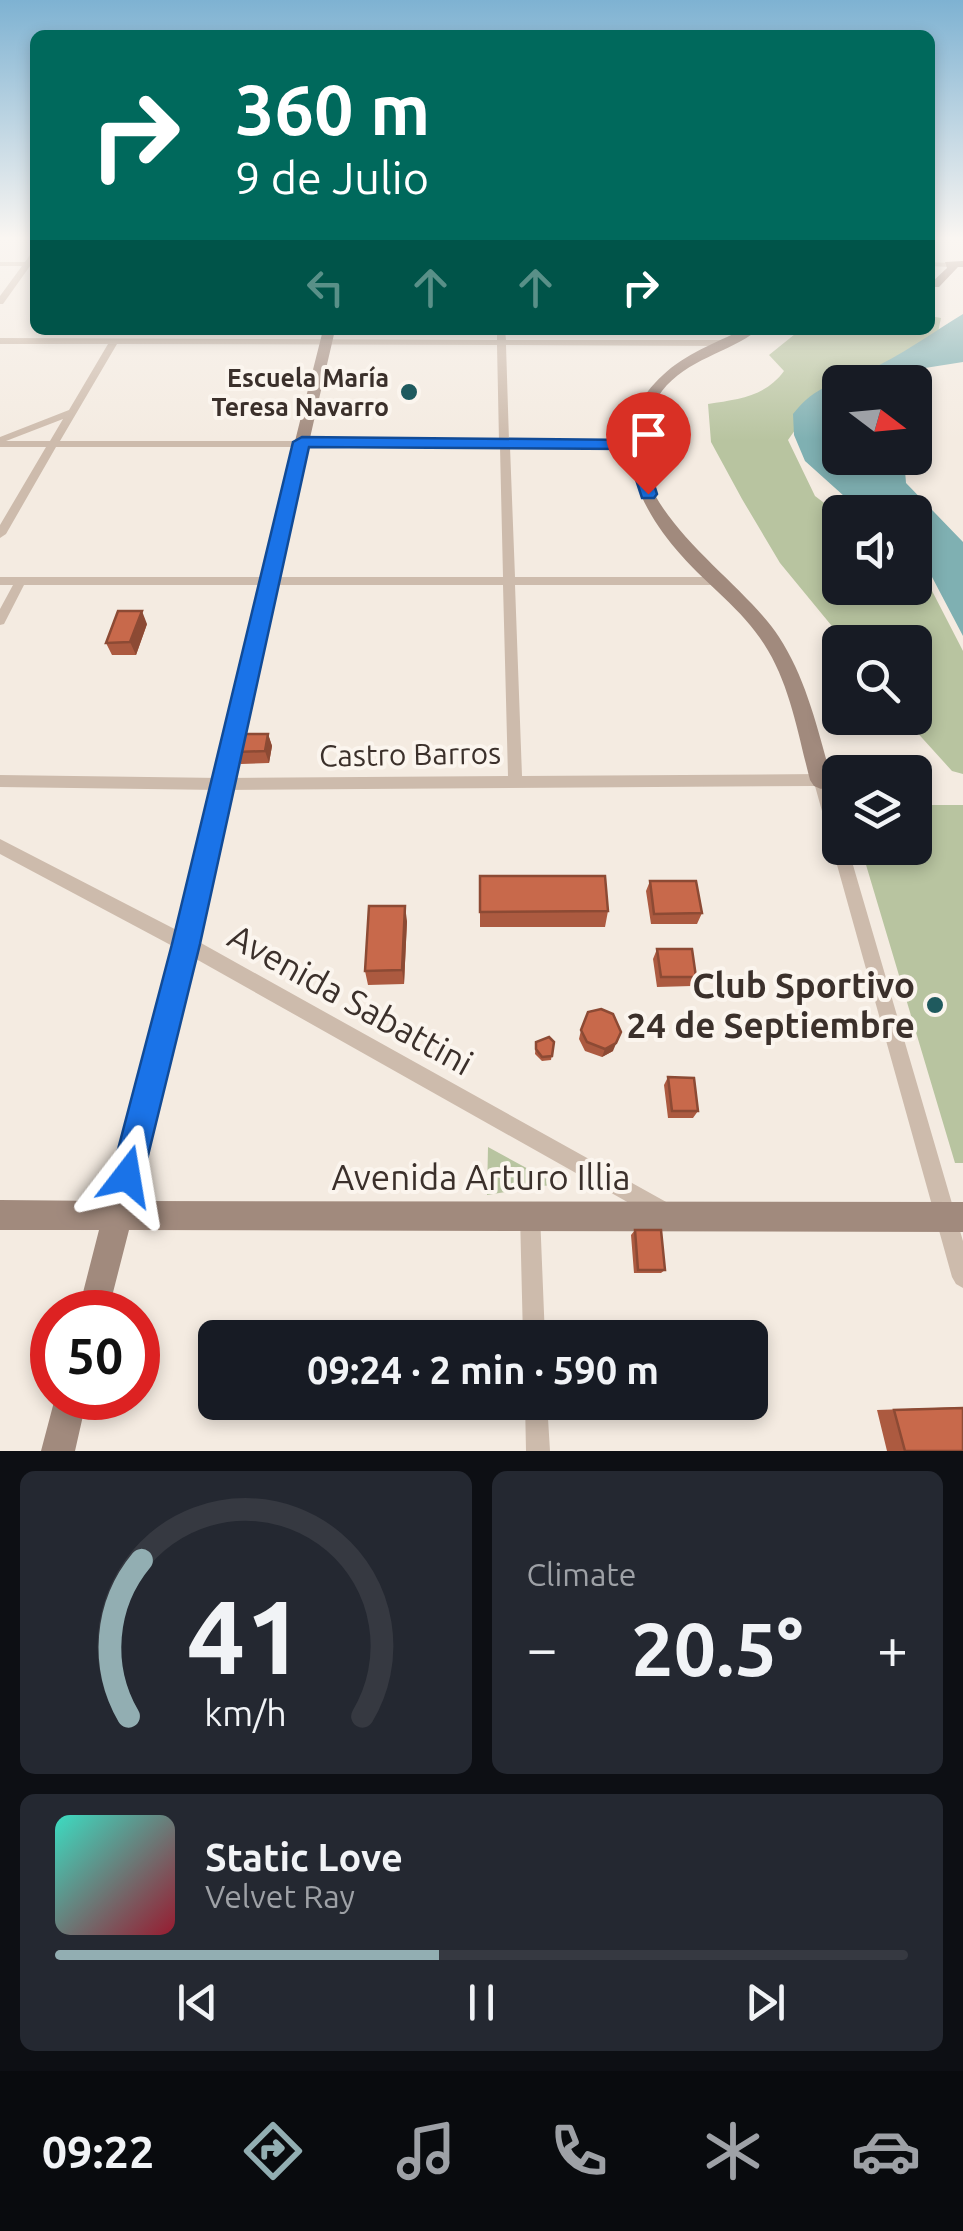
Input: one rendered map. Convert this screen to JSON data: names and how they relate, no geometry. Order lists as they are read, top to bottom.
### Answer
{
  "streets": {
    "main road": ["Avenida Arturo Illia"],
    "street": ["Castro Barros", "Avenida Sabattini"]
  },
  "crossings": [
    ["Avenida Sabattini", "Avenida Arturo Illia"]
  ],
  "places": ["Escuela María Teresa Navarro", "Club Sportivo 24 de Septiembre"],
  "north": "right",
  "page": {
    "turn": ["360 m", "9 de Julio"],
    "limit": "50",
    "trip": "09:24 · 2 min · 590 m",
    "tile": "Climate",
    "heat": ["−", "20.5°", "+"],
    "song": ["Static Love", "Velvet Ray"],
    "tabs": "09:22",
    "gauge": ["41", "km/h"]
  }
}
